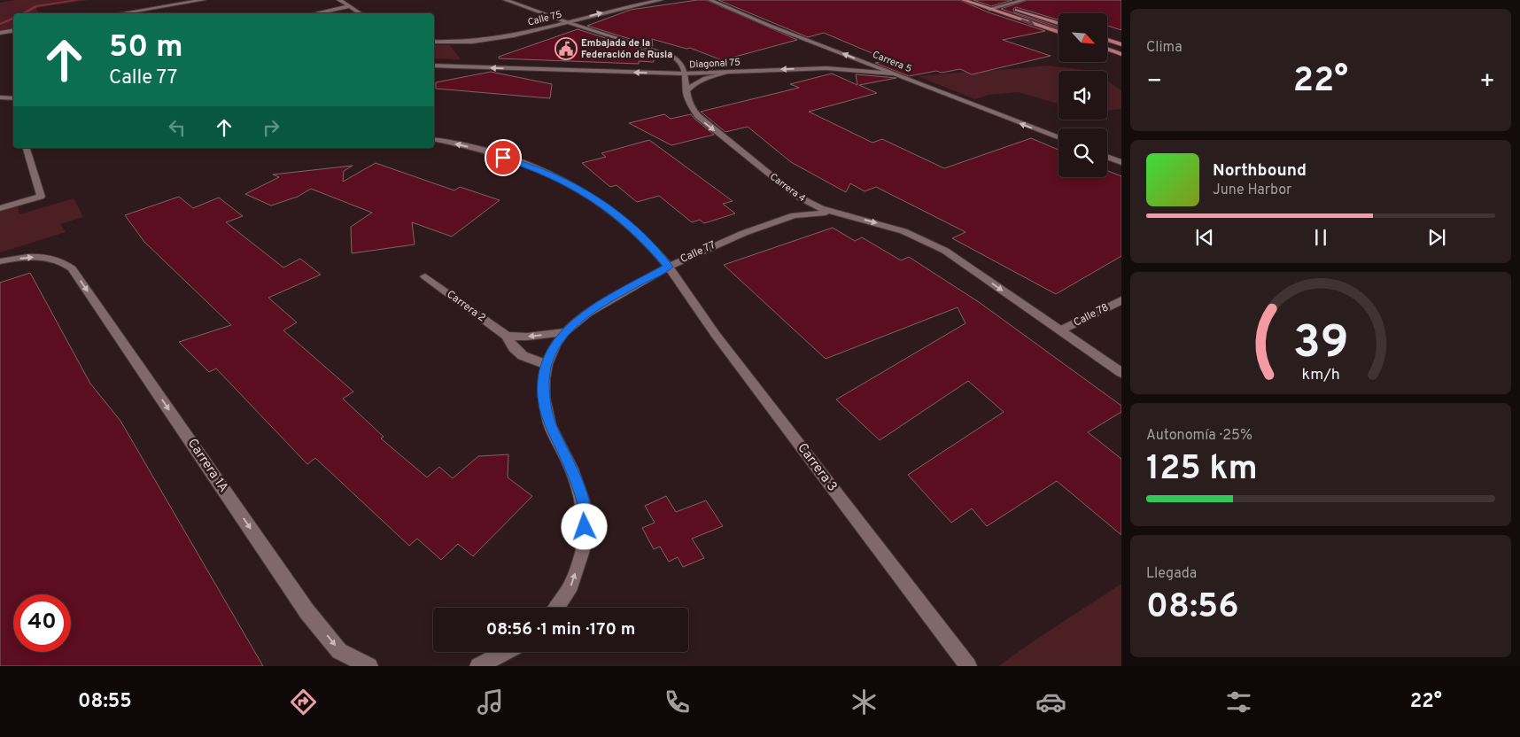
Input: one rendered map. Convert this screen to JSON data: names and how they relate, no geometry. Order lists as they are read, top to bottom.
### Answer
{
  "streets": {
    "street": [
      "Calle 75",
      "Carrera 5",
      "Diagonal 75",
      "Carrera 4",
      "Calle 77",
      "Carrera 2",
      "Calle 78",
      "Carrera 1A",
      "Carrera 3"
    ]
  },
  "crossings": [
    ["Calle 75", "Carrera 4"],
    ["Carrera 5", "Diagonal 75"],
    ["Diagonal 75", "Carrera 4"],
    ["Carrera 4", "Calle 77"],
    ["Carrera 4", "Calle 78"],
    ["Calle 77", "Carrera 3"]
  ],
  "one_way": [
    "Calle 75",
    "Carrera 5",
    "Diagonal 75",
    "Carrera 4",
    "Carrera 1A"
  ],
  "places": {
    "public building": ["Embajada de la Federación de Rusia"]
  },
  "north": "bottom right",
  "page": {
    "tile": [
      "Clima",
      ["Autonomía · 25%", "125 km"],
      ["Llegada", "08:56"]
    ],
    "turn": ["50 m", "Calle 77"],
    "heat": ["−", "22°", "+"],
    "song": ["Northbound", "June Harbor"],
    "limit": "40",
    "trip": "08:56 · 1 min · 170 m",
    "tabs": ["08:55", "22°"],
    "gauge": ["39", "km/h"]
  }
}
